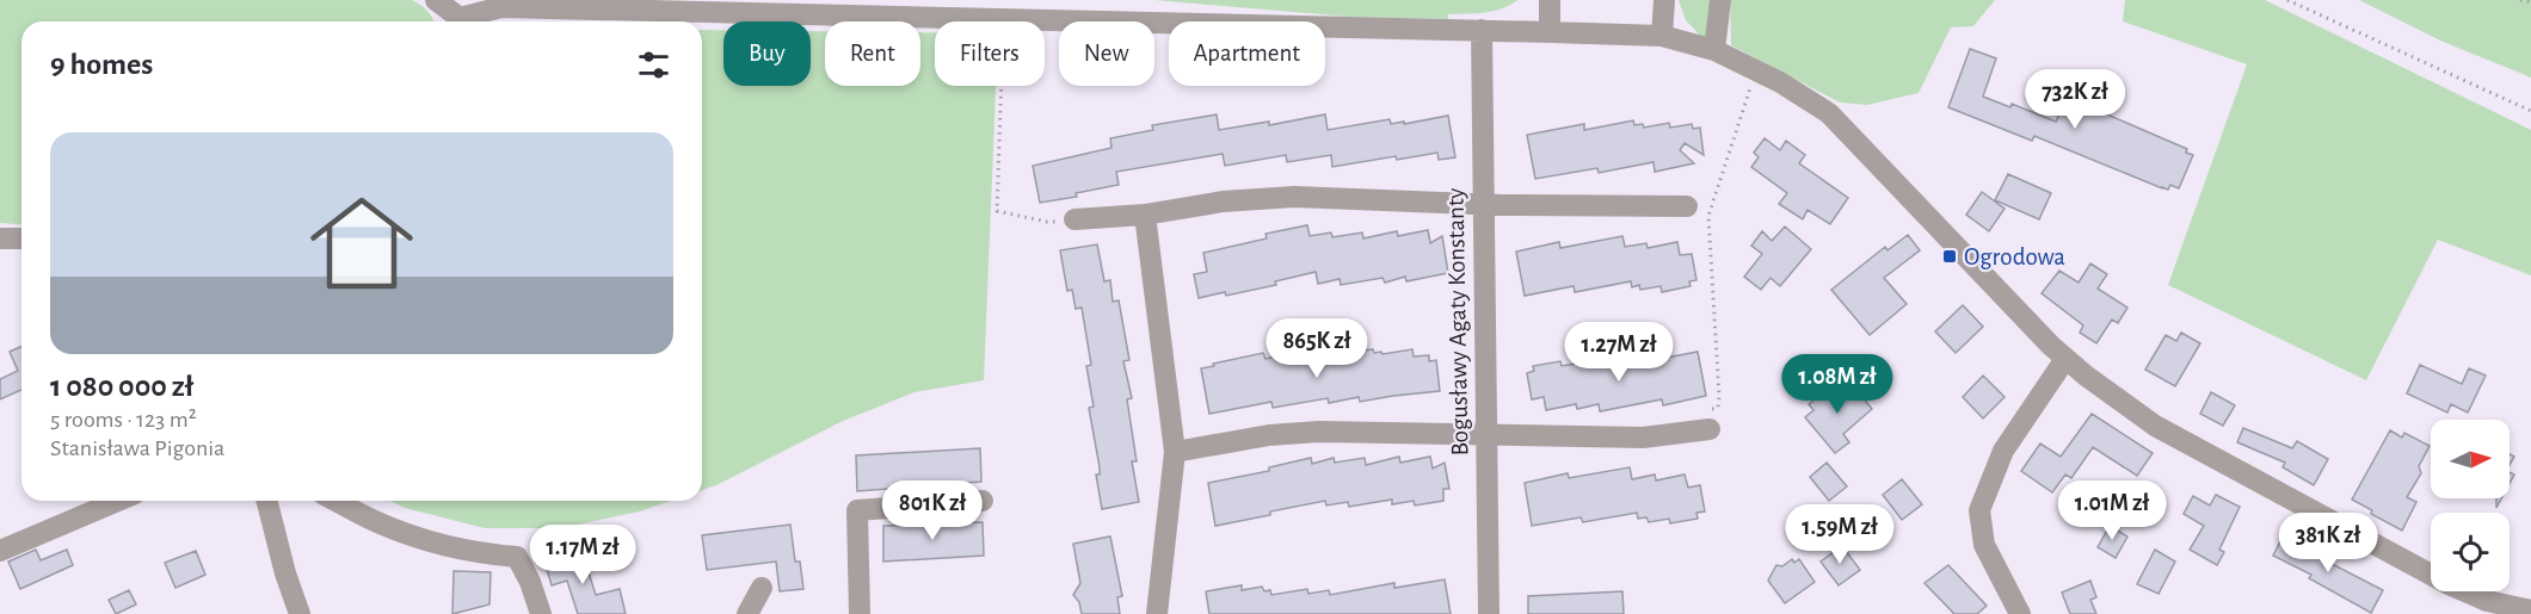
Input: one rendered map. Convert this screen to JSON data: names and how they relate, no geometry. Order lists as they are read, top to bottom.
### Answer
{
  "streets": {
    "street": ["Bogusławy Agaty Konstanty"]
  },
  "places": {
    "transit": ["Ogrodowa"]
  },
  "north": "right",
  "page": {
    "chip": [
      "Buy",
      "Rent",
      "Filters",
      "New",
      "Apartment"
    ],
    "heading": "9 homes",
    "price": [
      "732K zł",
      "865K zł",
      "1.27M zł",
      "1.08M zł",
      "801K zł",
      "1.01M zł",
      "1.59M zł",
      "381K zł",
      "1.17M zł"
    ],
    "list": [
      {
        "name": "1 080 000 zł",
        "note": "5 rooms · 123 m² · Stanisława Pigonia"
      }
    ]
  }
}
